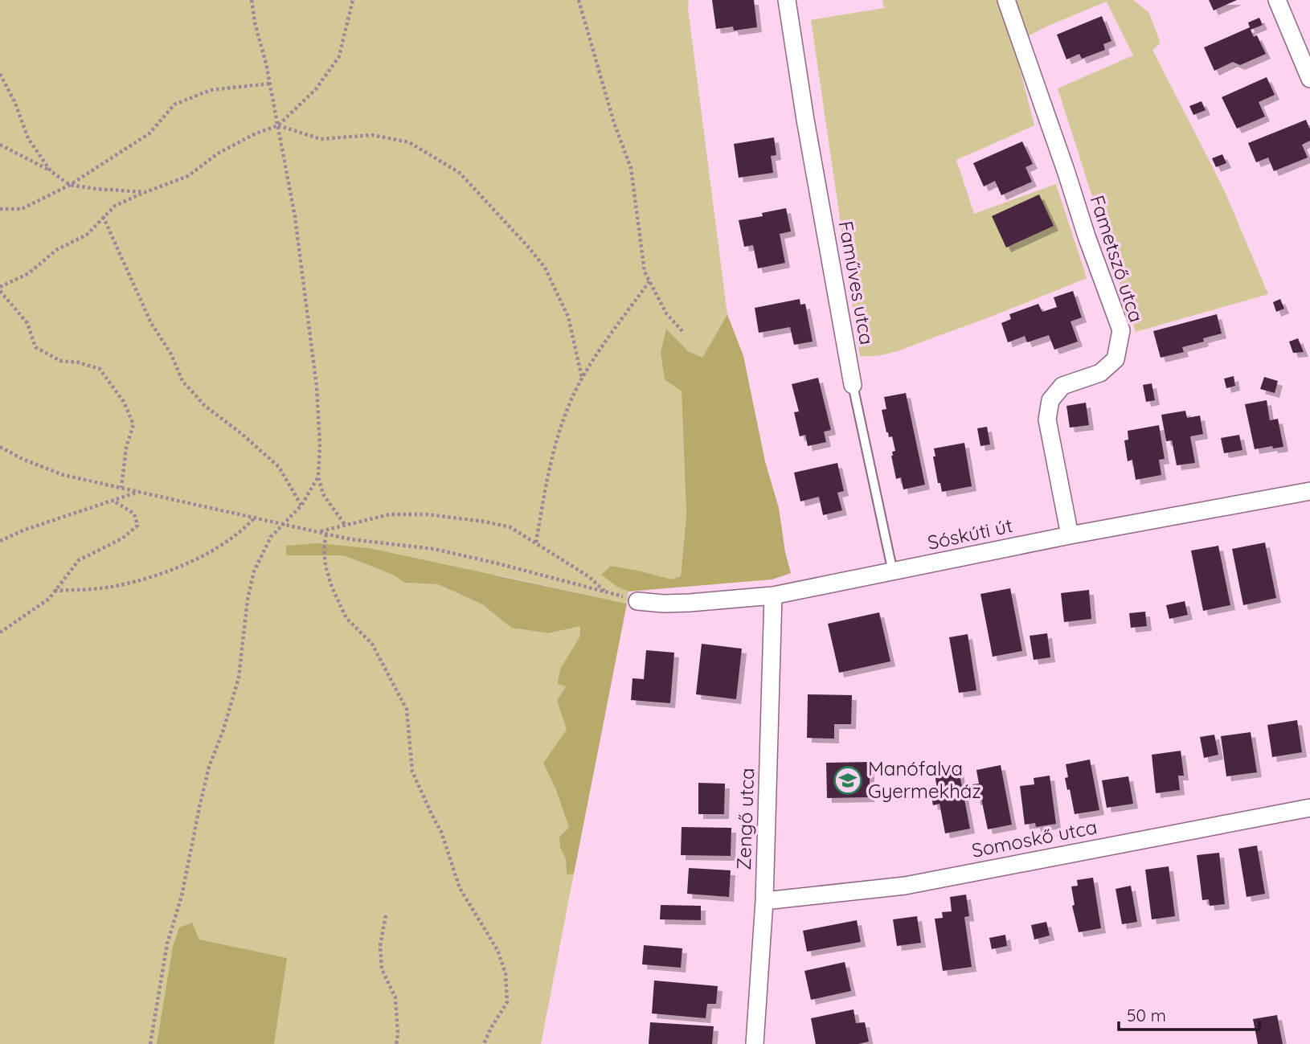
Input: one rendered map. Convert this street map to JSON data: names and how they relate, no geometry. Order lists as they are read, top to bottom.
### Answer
{
  "streets": {
    "street": [
      "Fametsző utca",
      "Faműves utca",
      "Sóskúti út",
      "Zengő utca",
      "Somoskő utca"
    ]
  },
  "crossings": [
    ["Fametsző utca", "Sóskúti út"],
    ["Faműves utca", "Sóskúti út"],
    ["Sóskúti út", "Zengő utca"],
    ["Zengő utca", "Somoskő utca"]
  ],
  "places": {
    "school or university": ["Manófalva Gyermekház"]
  },
  "scale_bar": "50 m"
}
